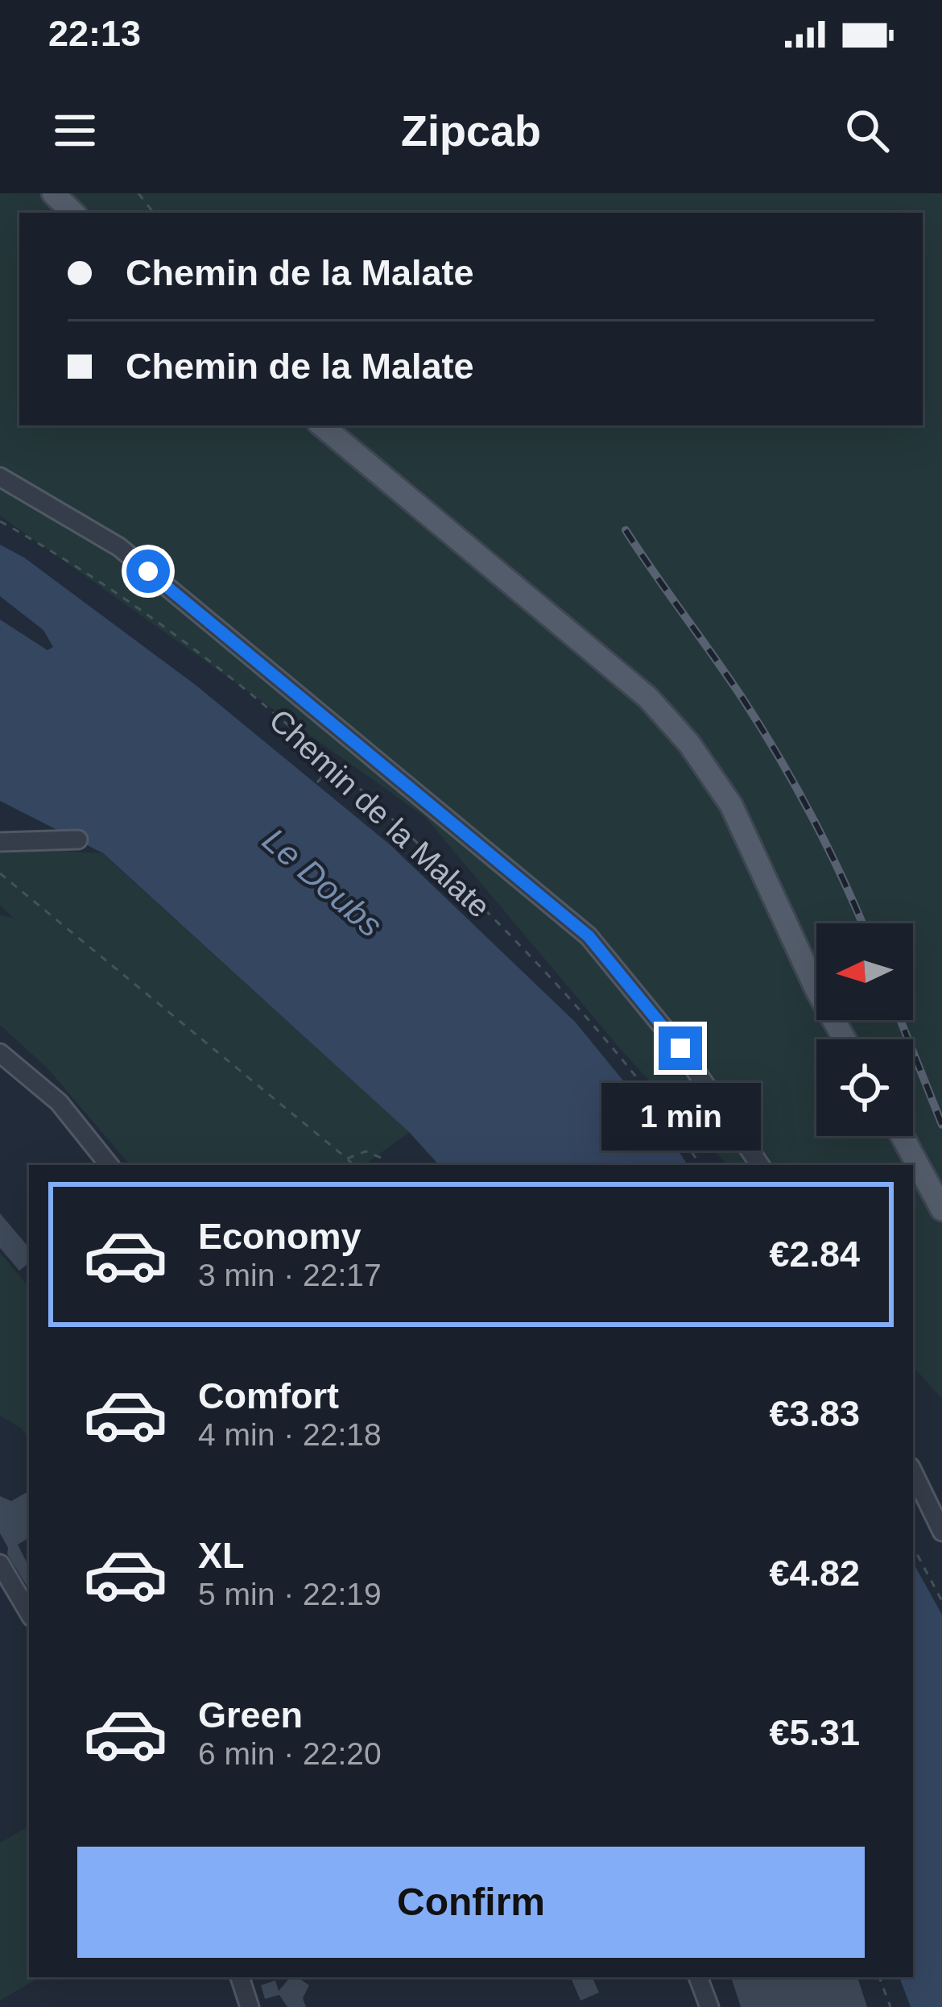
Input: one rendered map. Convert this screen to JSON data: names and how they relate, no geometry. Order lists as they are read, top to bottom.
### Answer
{
  "streets": {
    "street": ["Chemin de la Malate"]
  },
  "water": ["Le Doubs"],
  "north": "left",
  "page": {
    "status": "22:13",
    "header": "Zipcab",
    "banner": ["Chemin de la Malate", "Chemin de la Malate"],
    "bubble": "1 min",
    "list": [
      {
        "name": "Economy",
        "note": "3 min · 22:17",
        "value": "€2.84"
      },
      {
        "name": "Comfort",
        "note": "4 min · 22:18",
        "value": "€3.83"
      },
      {
        "name": "XL",
        "note": "5 min · 22:19",
        "value": "€4.82"
      },
      {
        "name": "Green",
        "note": "6 min · 22:20",
        "value": "€5.31"
      }
    ],
    "buttons": "Confirm"
  }
}
